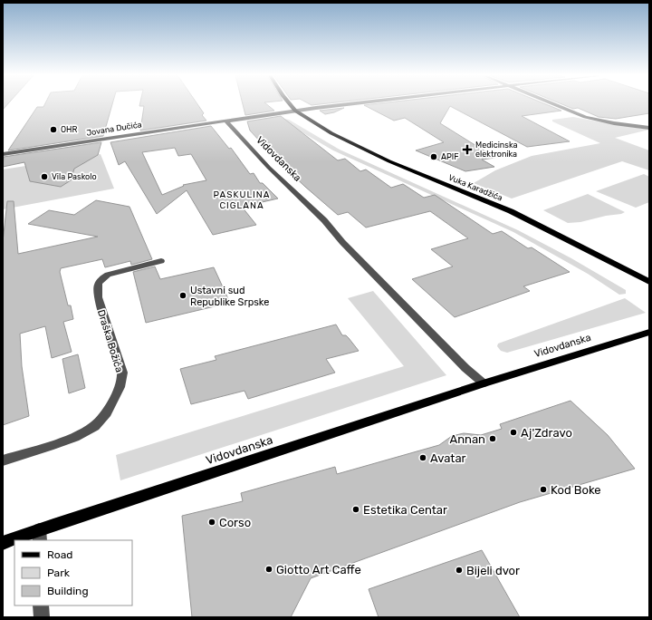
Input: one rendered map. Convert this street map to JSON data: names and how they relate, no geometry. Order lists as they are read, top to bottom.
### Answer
{
  "streets": {
    "main road": ["Vidovdanska", "Vuka Karadžića"],
    "street": ["Jovana Dučića", "Draška Božića"]
  },
  "crossings": [
    ["Jovana Dučića", "Vidovdanska"],
    ["Jovana Dučića", "Vuka Karadžića"]
  ],
  "districts": ["PASKULINA CIGLANA"],
  "places": {
    "other": [
      "OHR",
      "APIF",
      "Vila Paskolo",
      "Ustavni sud Republike Srpske",
      "Aj'Zdravo",
      "Annan",
      "Avatar",
      "Kod Boke",
      "Estetika Centar",
      "Corso",
      "Giotto Art Caffe",
      "Bijeli dvor"
    ],
    "health": ["Medicinska elektronika"]
  },
  "legend": ["Road", "Park", "Building"]
}
